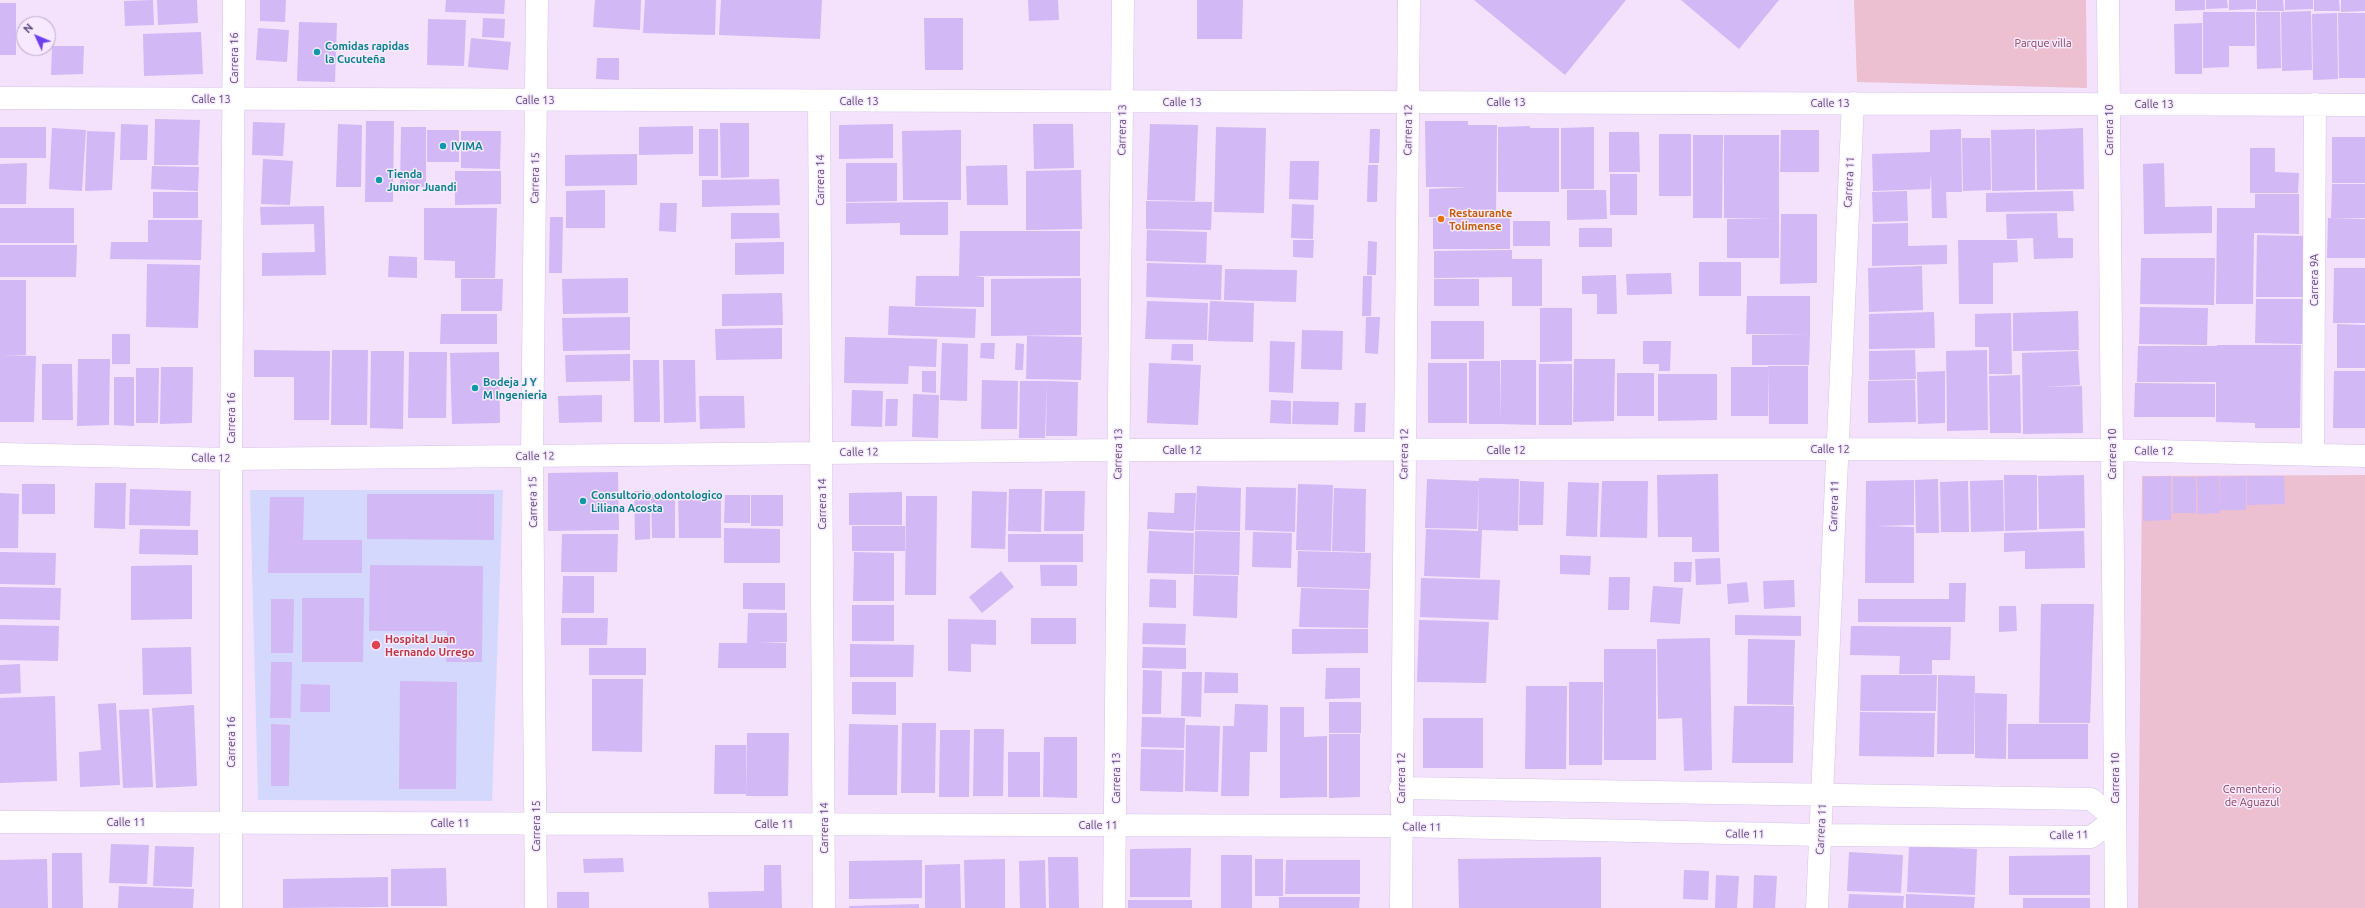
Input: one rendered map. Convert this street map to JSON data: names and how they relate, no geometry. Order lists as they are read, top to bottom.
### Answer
{
  "streets": {
    "street": [
      "Carrera 16",
      "Calle 13",
      "Carrera 13",
      "Carrera 12",
      "Carrera 10",
      "Carrera 15",
      "Carrera 14",
      "Carrera 11",
      "Carrera 9A",
      "Calle 12",
      "Calle 11"
    ]
  },
  "crossings": [
    ["Carrera 16", "Calle 13"],
    ["Carrera 16", "Calle 12"],
    ["Carrera 16", "Calle 11"],
    ["Calle 13", "Carrera 13"],
    ["Calle 13", "Carrera 12"],
    ["Calle 13", "Carrera 10"],
    ["Calle 13", "Carrera 15"],
    ["Calle 13", "Carrera 14"],
    ["Calle 13", "Carrera 11"],
    ["Calle 13", "Carrera 9A"],
    ["Carrera 13", "Calle 12"],
    ["Carrera 13", "Calle 11"],
    ["Carrera 12", "Calle 12"],
    ["Carrera 12", "Calle 11"],
    ["Carrera 10", "Calle 12"],
    ["Carrera 10", "Calle 11"],
    ["Carrera 15", "Calle 12"],
    ["Carrera 15", "Calle 11"],
    ["Carrera 14", "Calle 12"],
    ["Carrera 14", "Calle 11"],
    ["Carrera 11", "Calle 12"],
    ["Carrera 11", "Calle 11"],
    ["Carrera 9A", "Calle 12"]
  ],
  "parks": ["Parque villa", "Cementerio de Aguazul"],
  "places": [
    "Comidas rapidas la Cucuteña",
    "IVIMA",
    "Tienda Junior Juandi",
    "Restaurante Tolimense",
    "Bodeja J Y M Ingenieria",
    "Consultorio odontologico Liliana Acosta",
    "Hospital Juan Hernando Urrego"
  ],
  "north": "top left"
}
